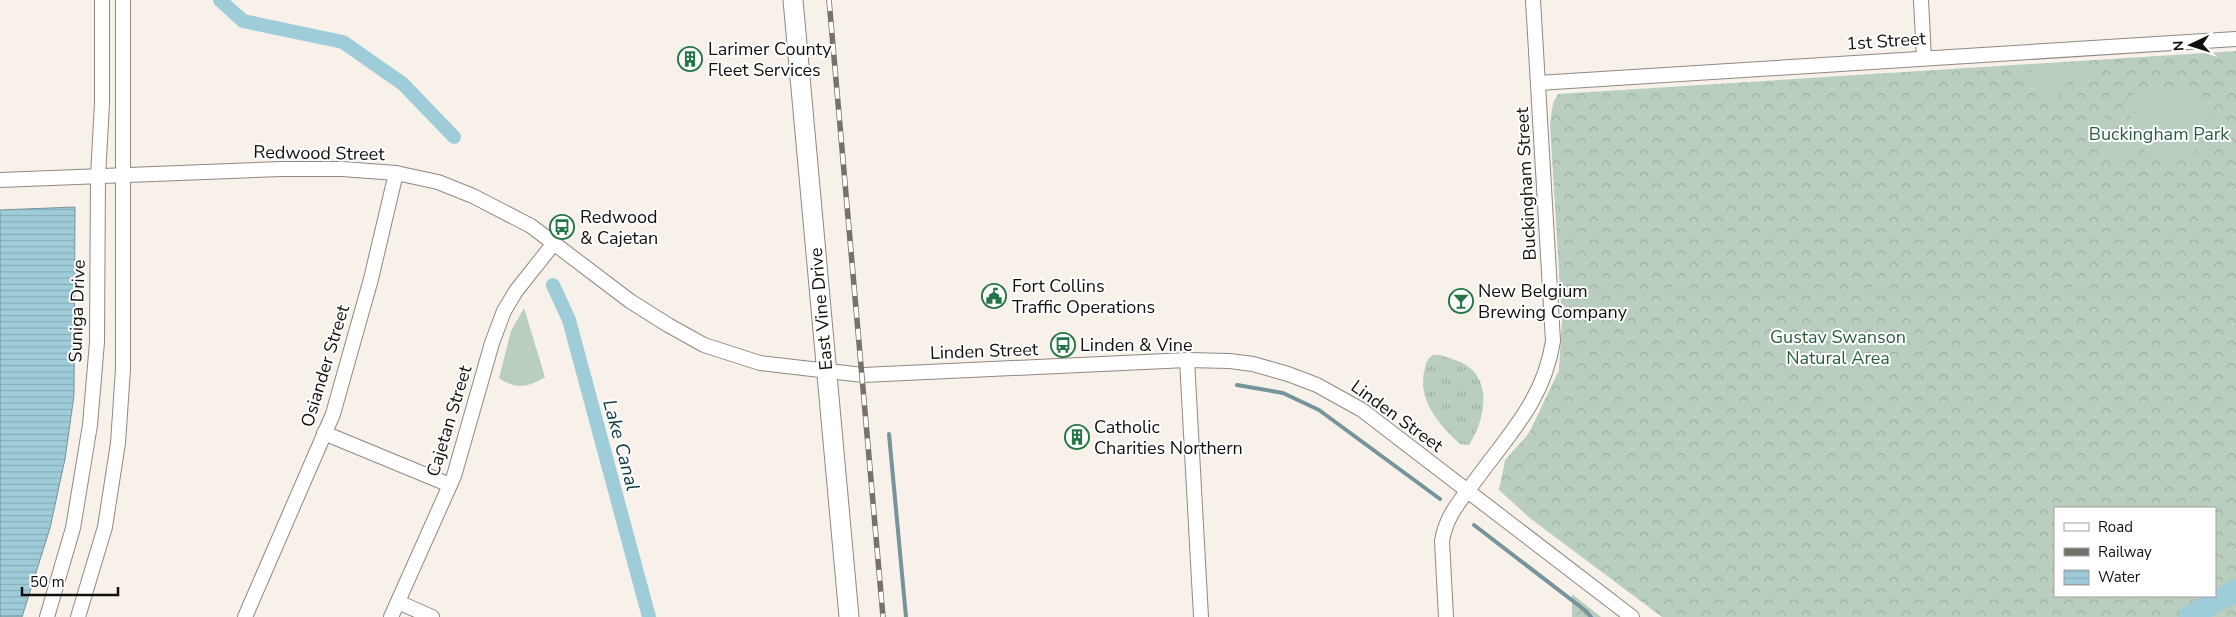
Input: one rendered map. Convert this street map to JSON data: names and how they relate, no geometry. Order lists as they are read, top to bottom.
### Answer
{
  "streets": {
    "main road": ["East Vine Drive"],
    "street": [
      "1st Street",
      "Redwood Street",
      "Buckingham Street",
      "Suniga Drive",
      "Linden Street",
      "Osiander Street",
      "Cajetan Street"
    ]
  },
  "crossings": [
    ["1st Street", "Buckingham Street"],
    ["Redwood Street", "East Vine Drive"],
    ["Redwood Street", "Suniga Drive"],
    ["Redwood Street", "Linden Street"],
    ["Redwood Street", "Osiander Street"],
    ["Redwood Street", "Cajetan Street"],
    ["Buckingham Street", "Linden Street"],
    ["East Vine Drive", "Linden Street"]
  ],
  "water": ["Lake Canal"],
  "parks": ["Buckingham Park", "Gustav Swanson Natural Area"],
  "places": {
    "building": ["Larimer County Fleet Services", "Catholic Charities Northern"],
    "bus stop": ["Redwood & Cajetan", "Linden & Vine"],
    "public building": ["Fort Collins Traffic Operations"],
    "bar": ["New Belgium Brewing Company"]
  },
  "legend": ["Road", "Railway", "Water"],
  "scale_bar": "50 m",
  "north": "left"
}
